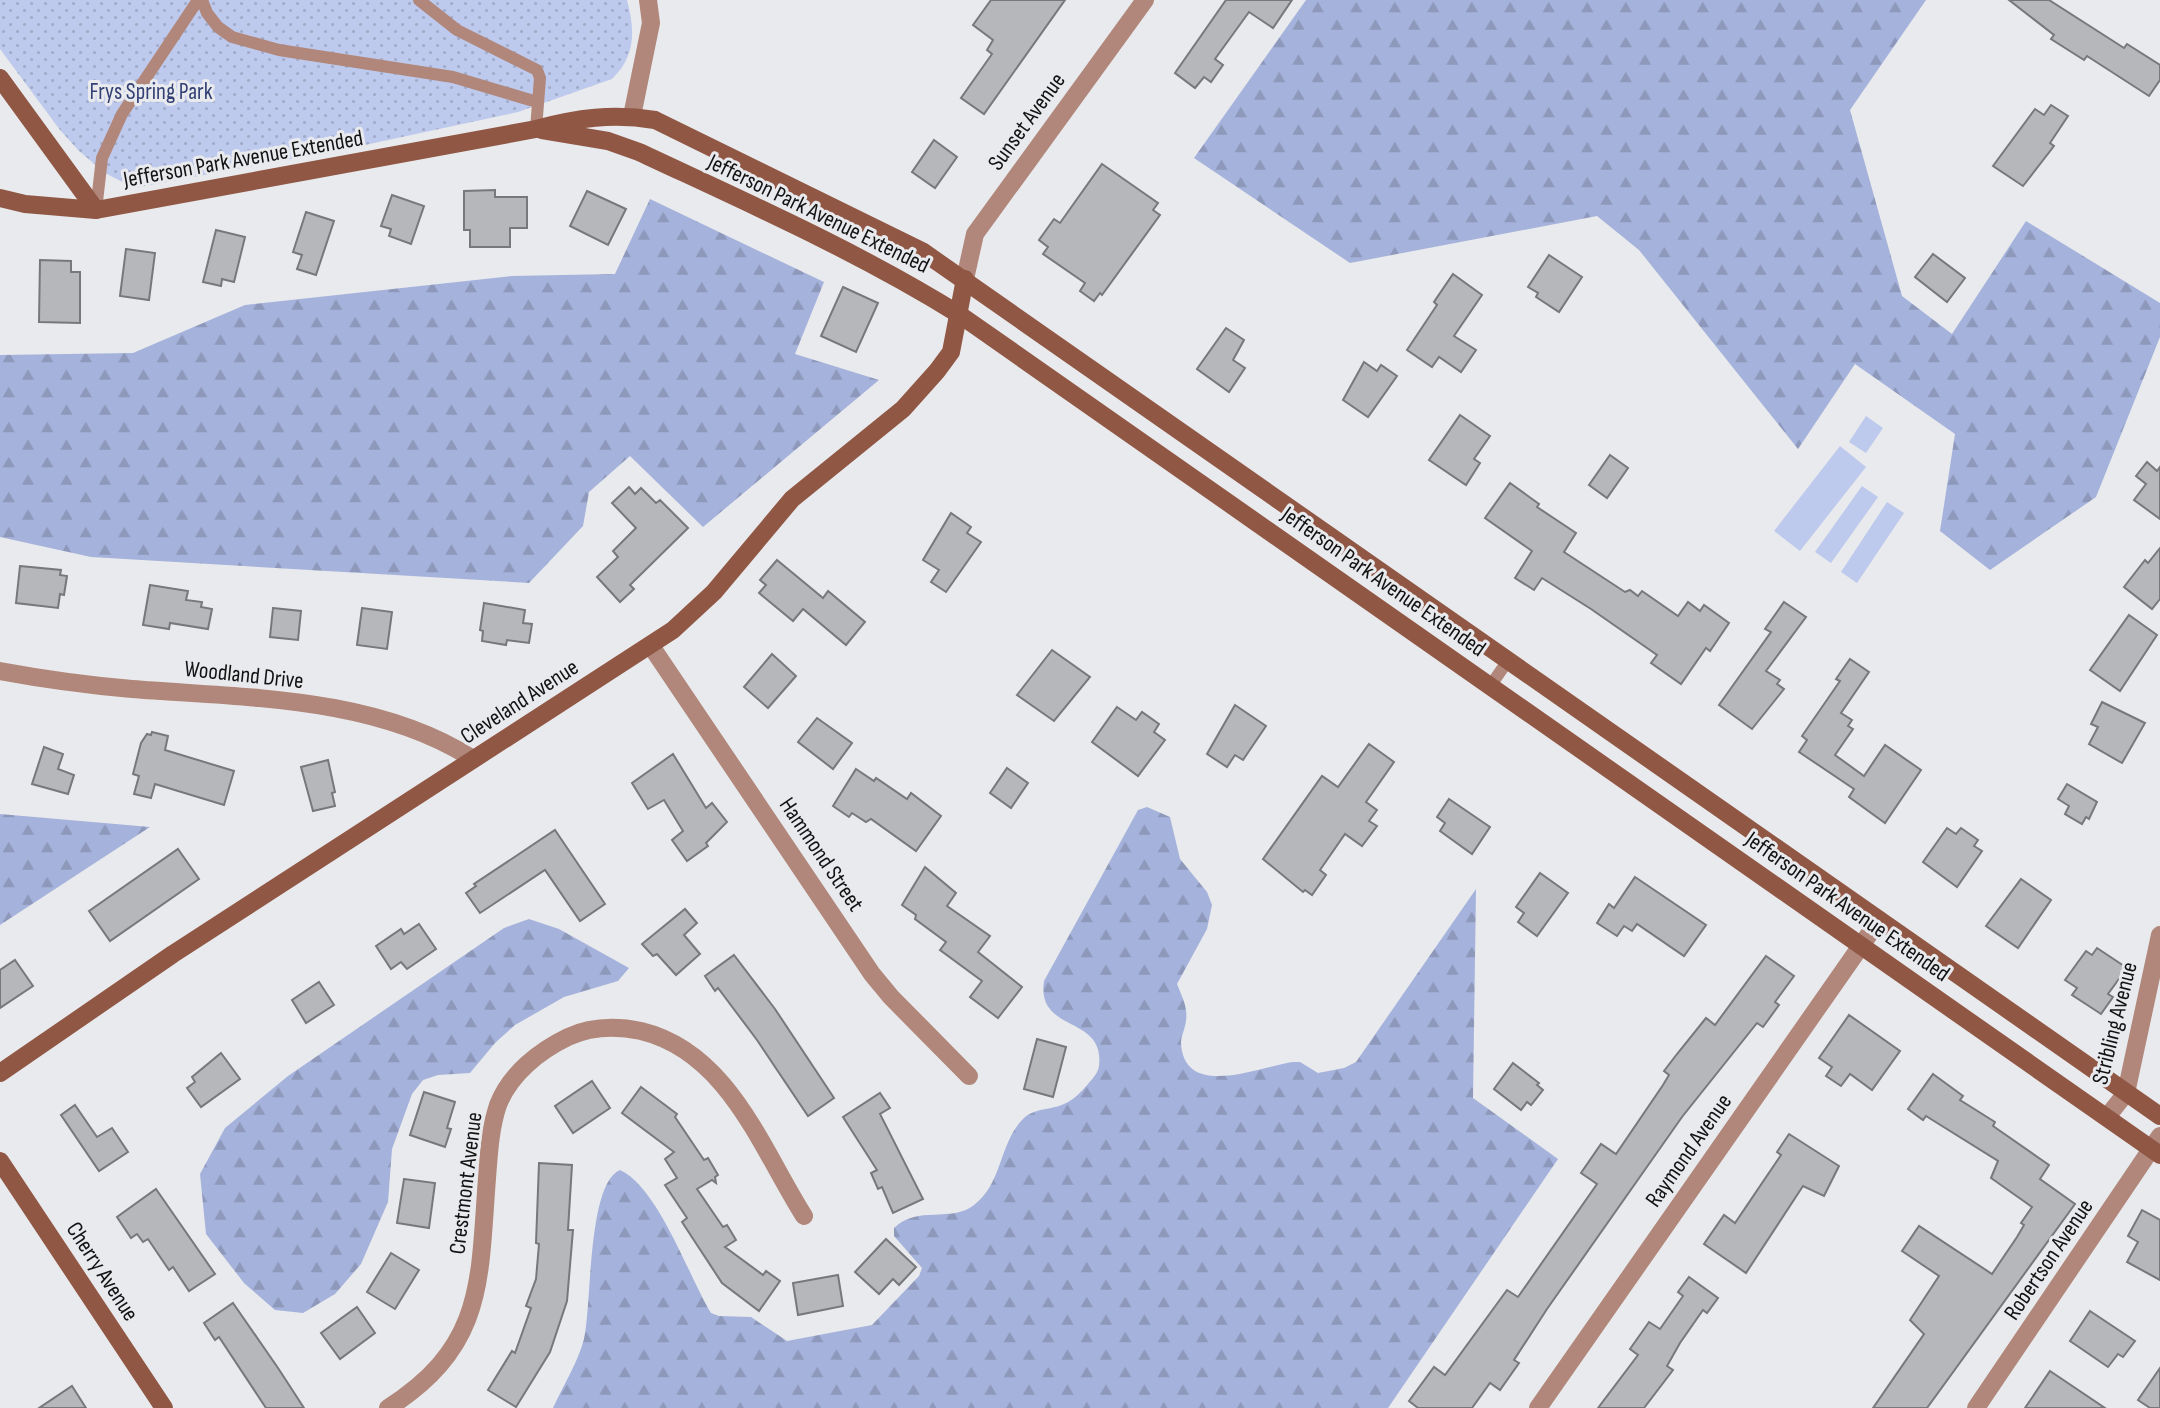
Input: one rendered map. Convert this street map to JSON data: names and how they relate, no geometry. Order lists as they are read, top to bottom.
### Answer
{
  "streets": {
    "street": [
      "Sunset Avenue",
      "Jefferson Park Avenue Extended",
      "Woodland Drive",
      "Cleveland Avenue",
      "Hammond Street",
      "Stribling Avenue",
      "Raymond Avenue",
      "Crestmont Avenue",
      "Robertson Avenue",
      "Cherry Avenue"
    ]
  },
  "crossings": [
    ["Sunset Avenue", "Jefferson Park Avenue Extended"],
    ["Sunset Avenue", "Cleveland Avenue"],
    ["Jefferson Park Avenue Extended", "Cleveland Avenue"],
    ["Jefferson Park Avenue Extended", "Stribling Avenue"],
    ["Jefferson Park Avenue Extended", "Raymond Avenue"],
    ["Jefferson Park Avenue Extended", "Robertson Avenue"],
    ["Woodland Drive", "Cleveland Avenue"],
    ["Cleveland Avenue", "Hammond Street"]
  ],
  "parks": ["Frys Spring Park"]
}
